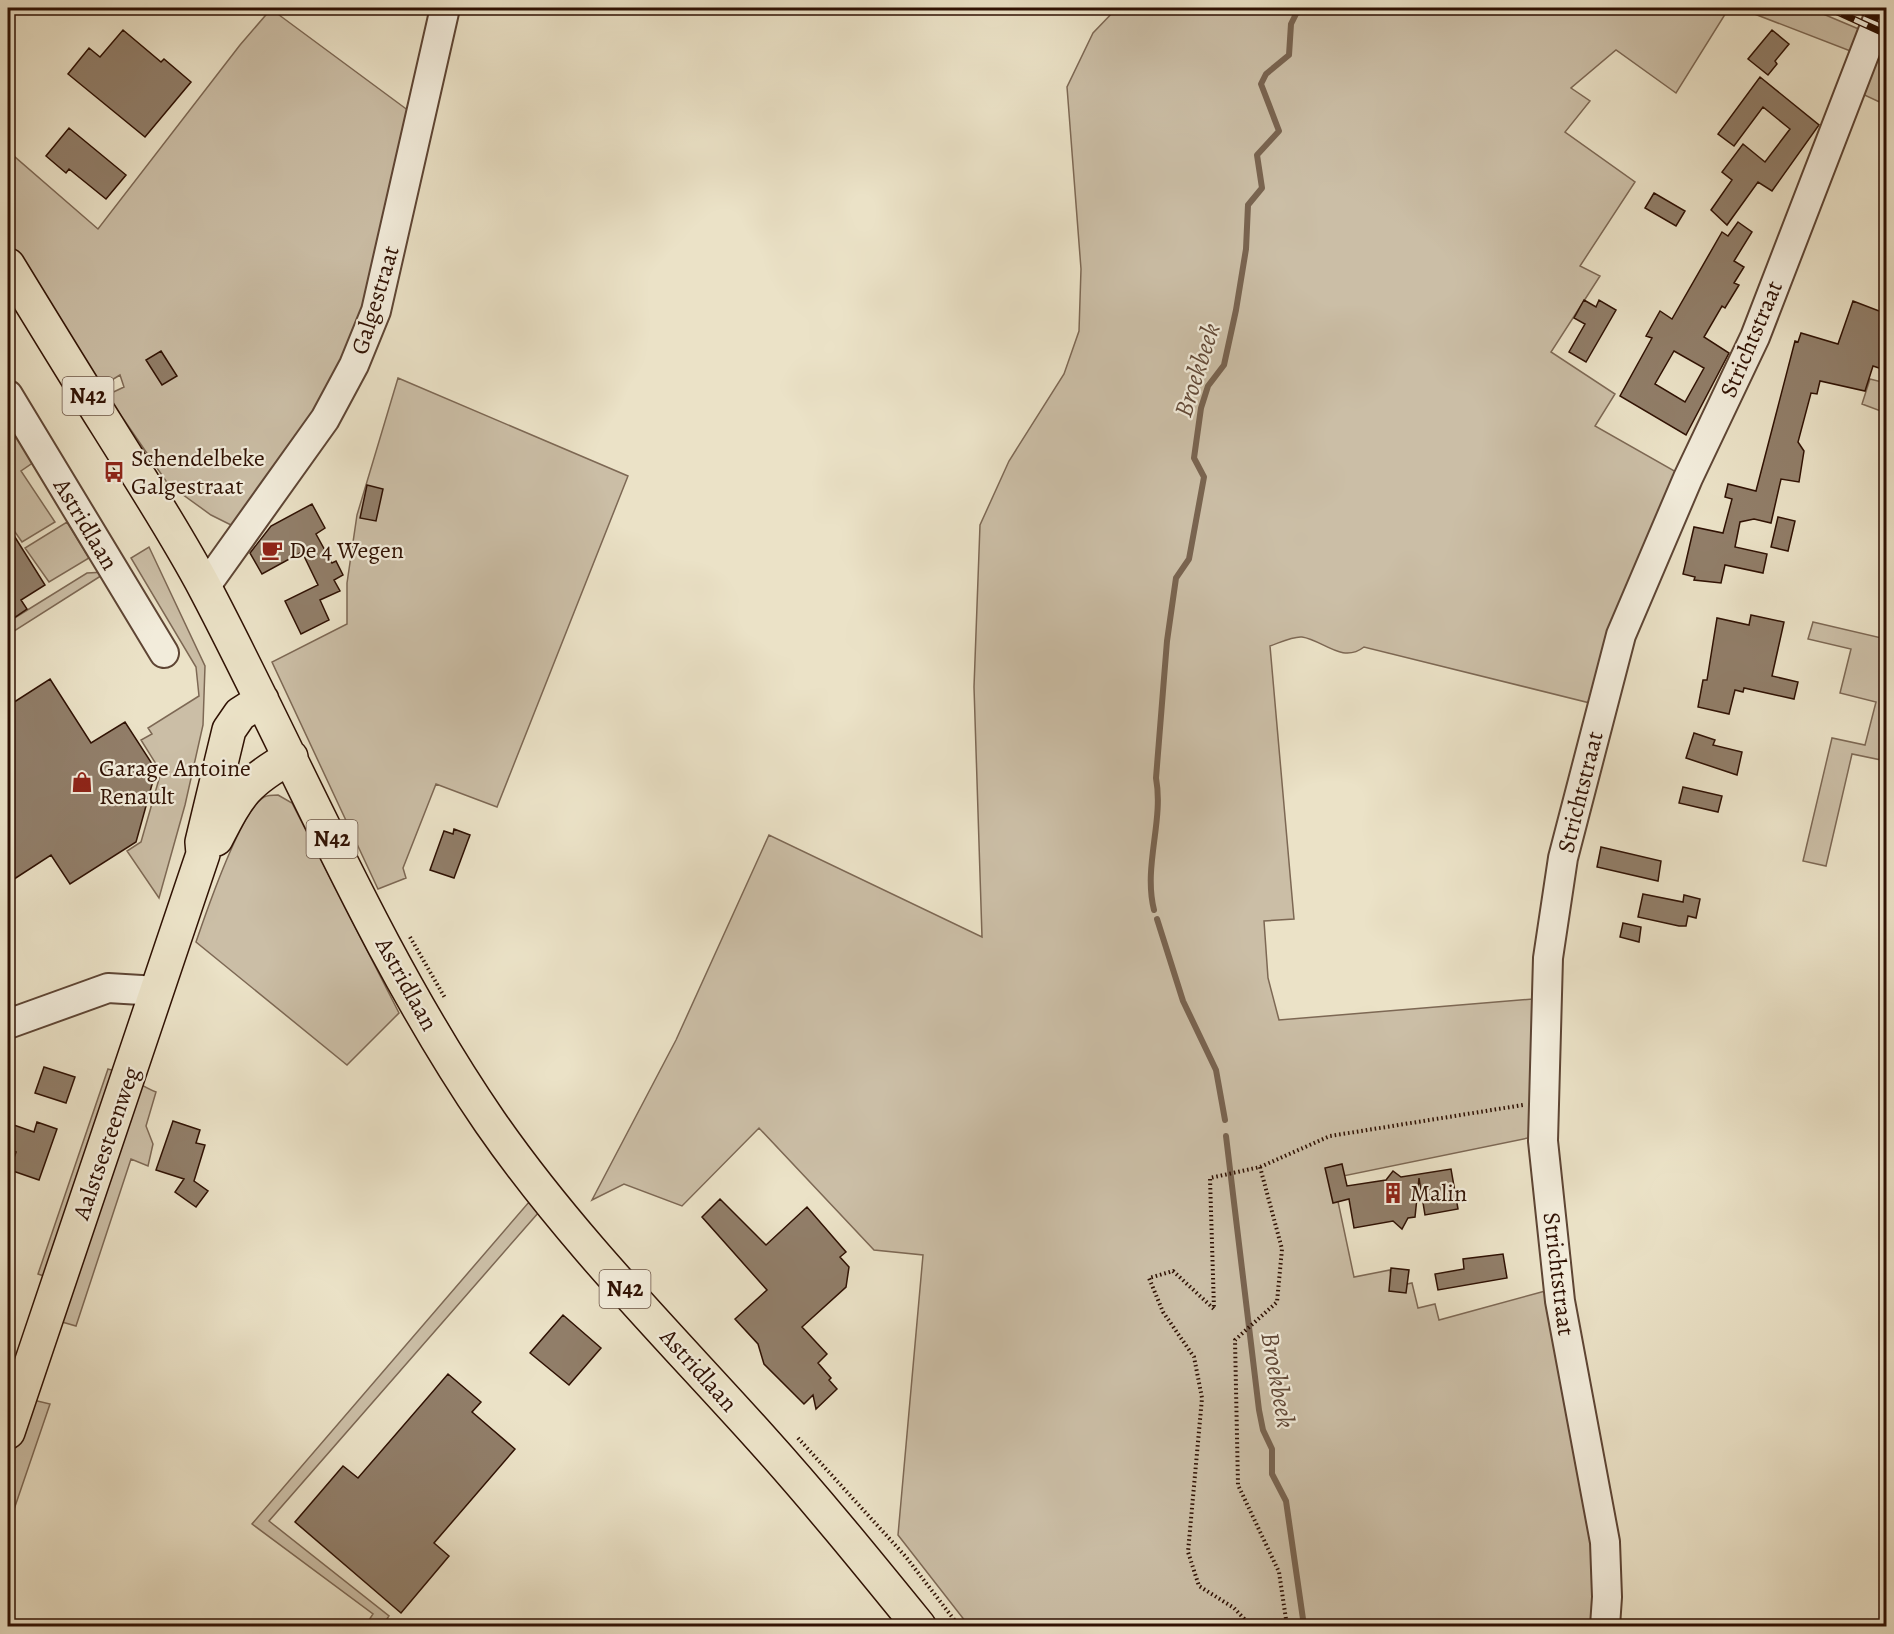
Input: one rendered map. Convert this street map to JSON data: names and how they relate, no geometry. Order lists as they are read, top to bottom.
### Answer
{
  "streets": {
    "main road": ["N42", "Astridlaan", "Aalstsesteenweg"],
    "street": ["Galgestraat", "Strichtstraat"]
  },
  "crossings": [
    ["Galgestraat", "Astridlaan"],
    ["Astridlaan", "Aalstsesteenweg"]
  ],
  "water": ["Broekbeek"],
  "places": {
    "bus stop": ["Schendelbeke Galgestraat"],
    "cafe": ["De 4 Wegen"],
    "shop": ["Garage Antoine Renault"],
    "building": ["Malin"]
  }
}
